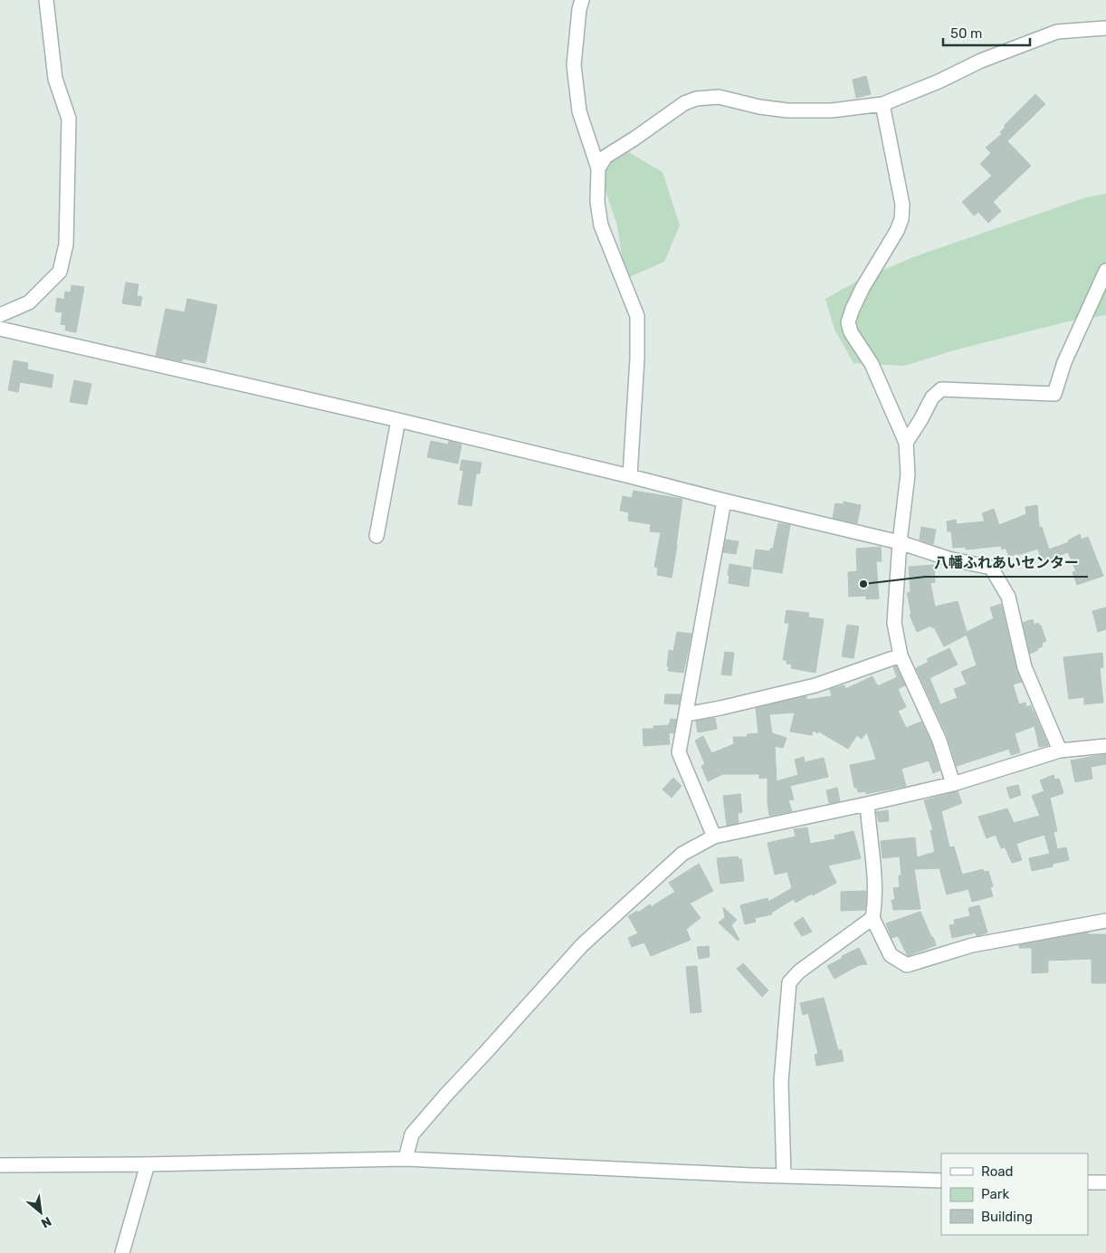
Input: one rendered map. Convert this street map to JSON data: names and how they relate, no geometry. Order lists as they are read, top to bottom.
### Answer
{
  "places": ["八幡ふれあいセンター"],
  "legend": ["Road", "Park", "Building"],
  "scale_bar": "50 m",
  "north": "bottom right"
}
